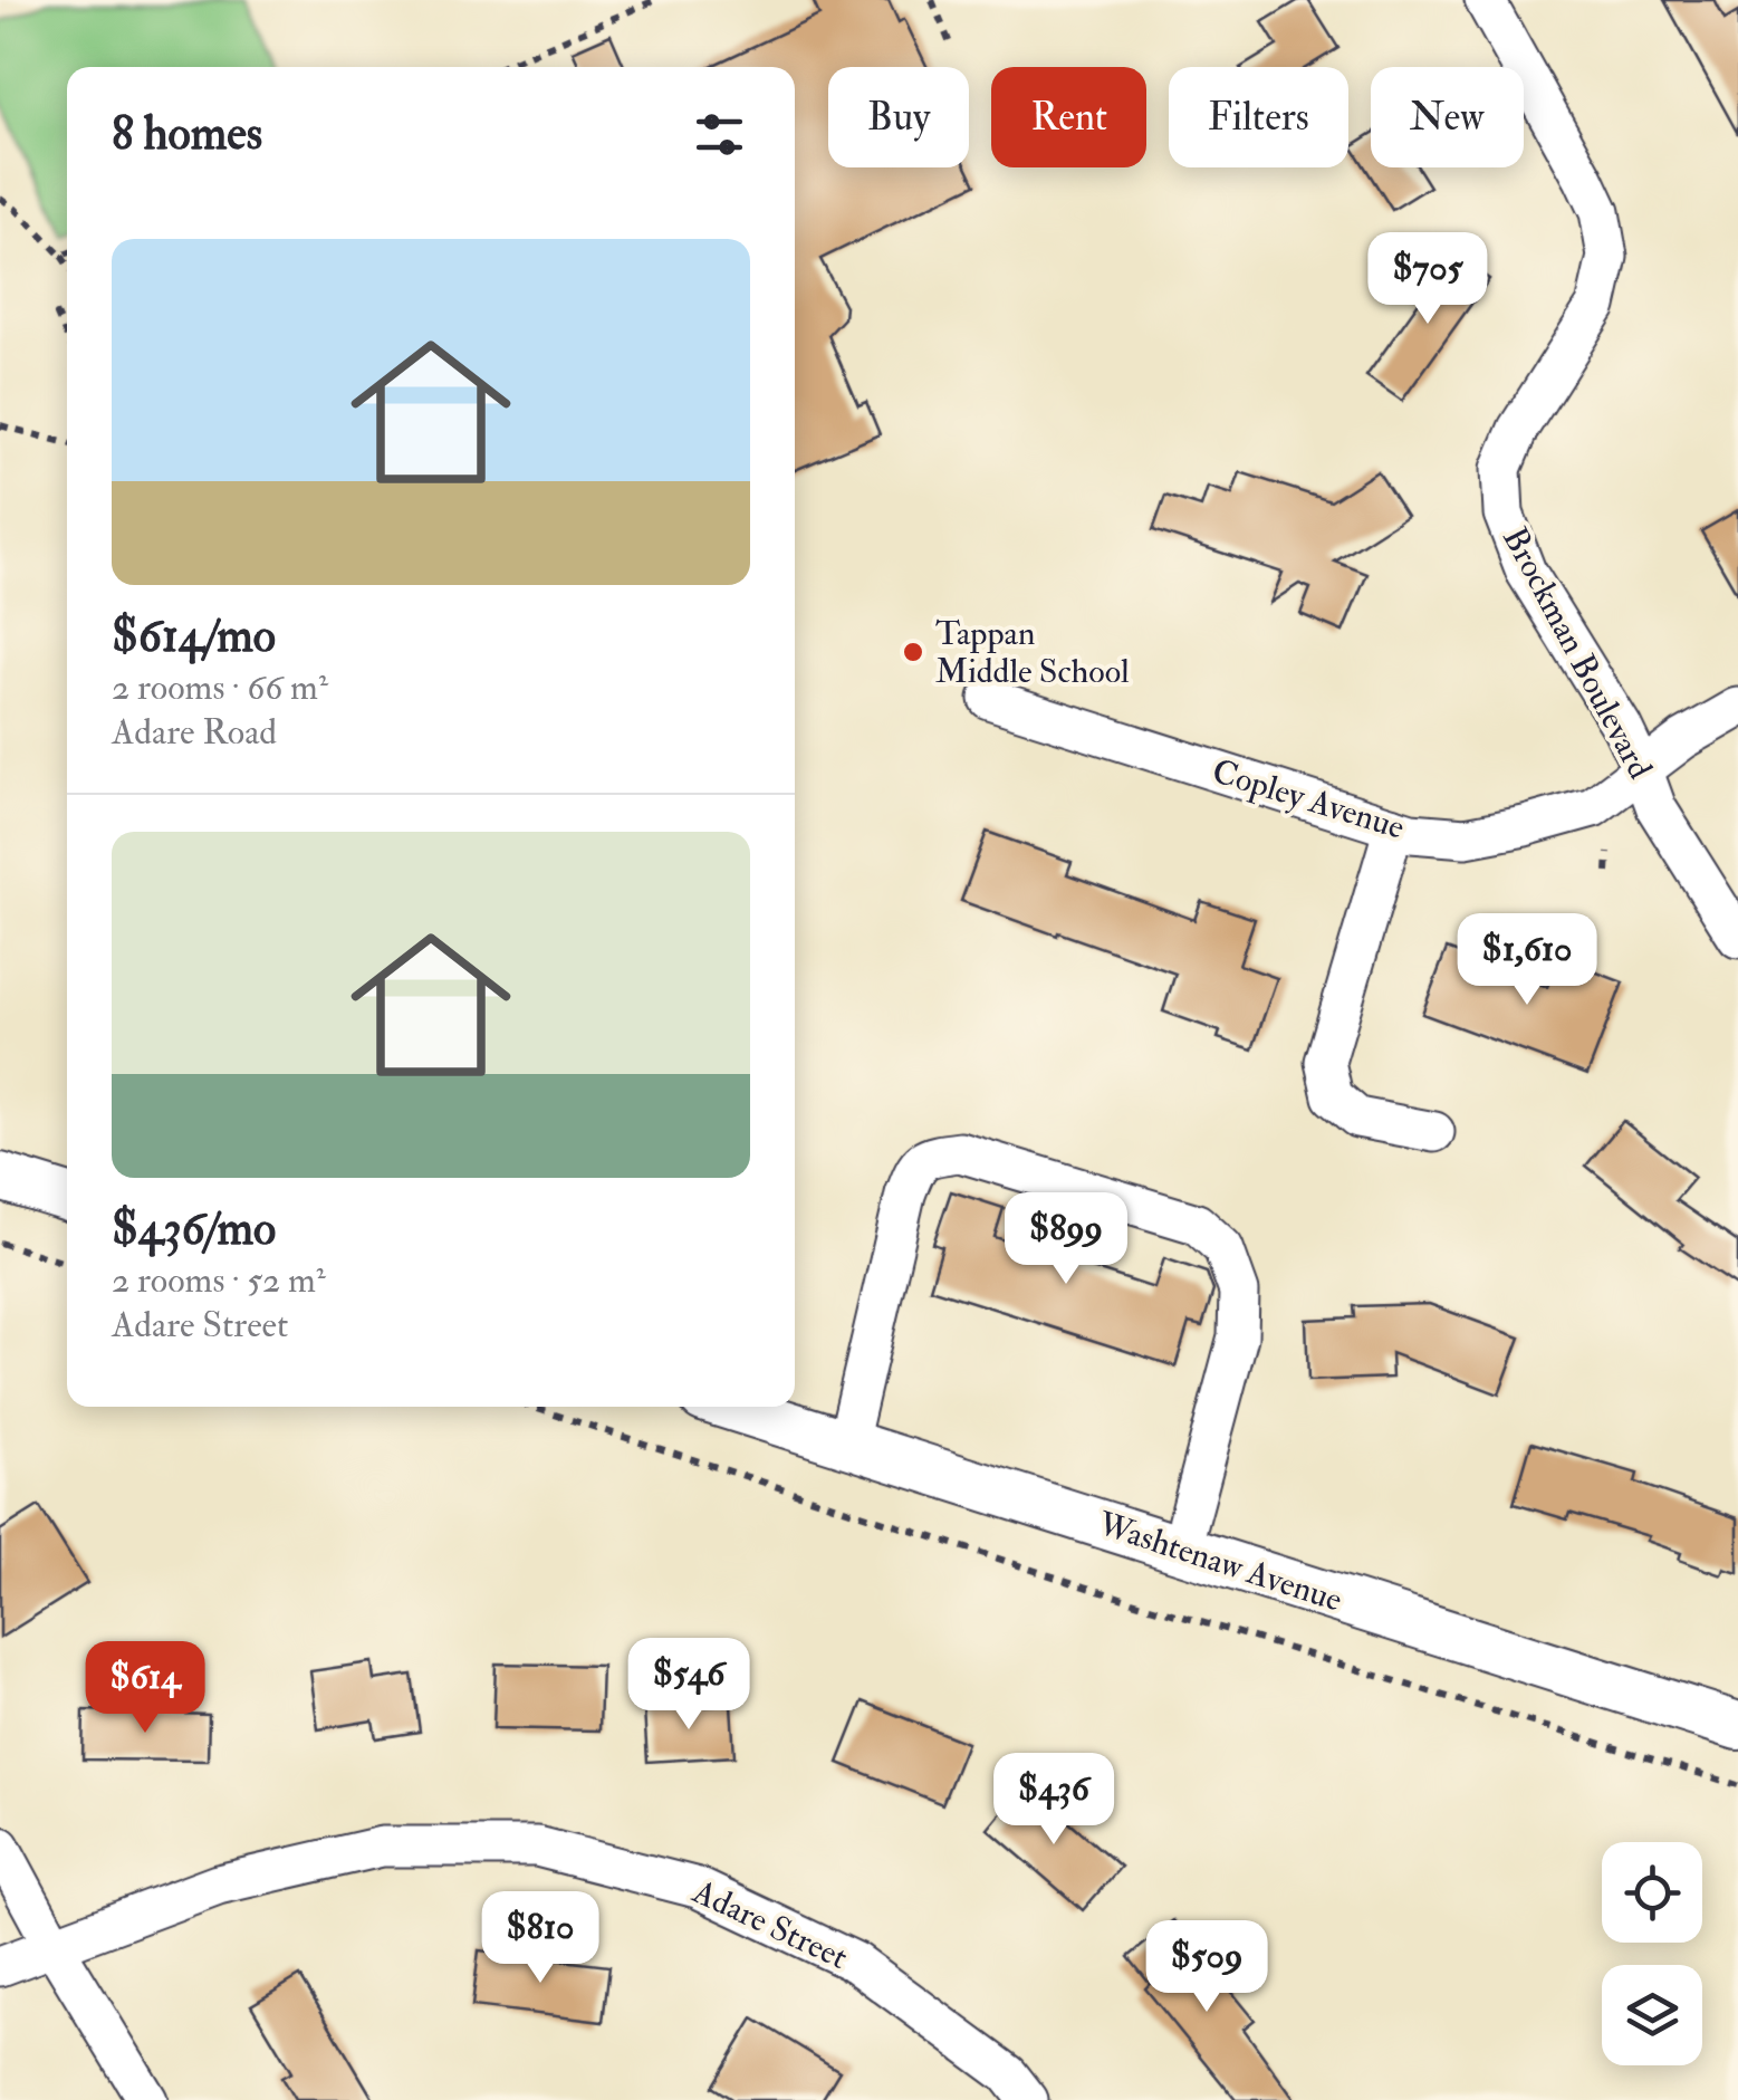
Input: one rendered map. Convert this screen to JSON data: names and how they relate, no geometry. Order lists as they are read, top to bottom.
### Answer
{
  "streets": {
    "main road": ["Washtenaw Avenue"],
    "street": ["Brockman Boulevard", "Copley Avenue", "Adare Street"]
  },
  "crossings": [
    ["Brockman Boulevard", "Copley Avenue"]
  ],
  "places": ["Tappan Middle School"],
  "page": {
    "chip": [
      "Buy",
      "Rent",
      "Filters",
      "New"
    ],
    "heading": "8 homes",
    "list": [
      {
        "name": "$614/mo",
        "note": "2 rooms · 66 m² · Adare Road"
      },
      {
        "name": "$436/mo",
        "note": "2 rooms · 52 m² · Adare Street"
      }
    ],
    "price": [
      "$705",
      "$1,610",
      "$899",
      "$546",
      "$614",
      "$436",
      "$810",
      "$509"
    ]
  }
}
